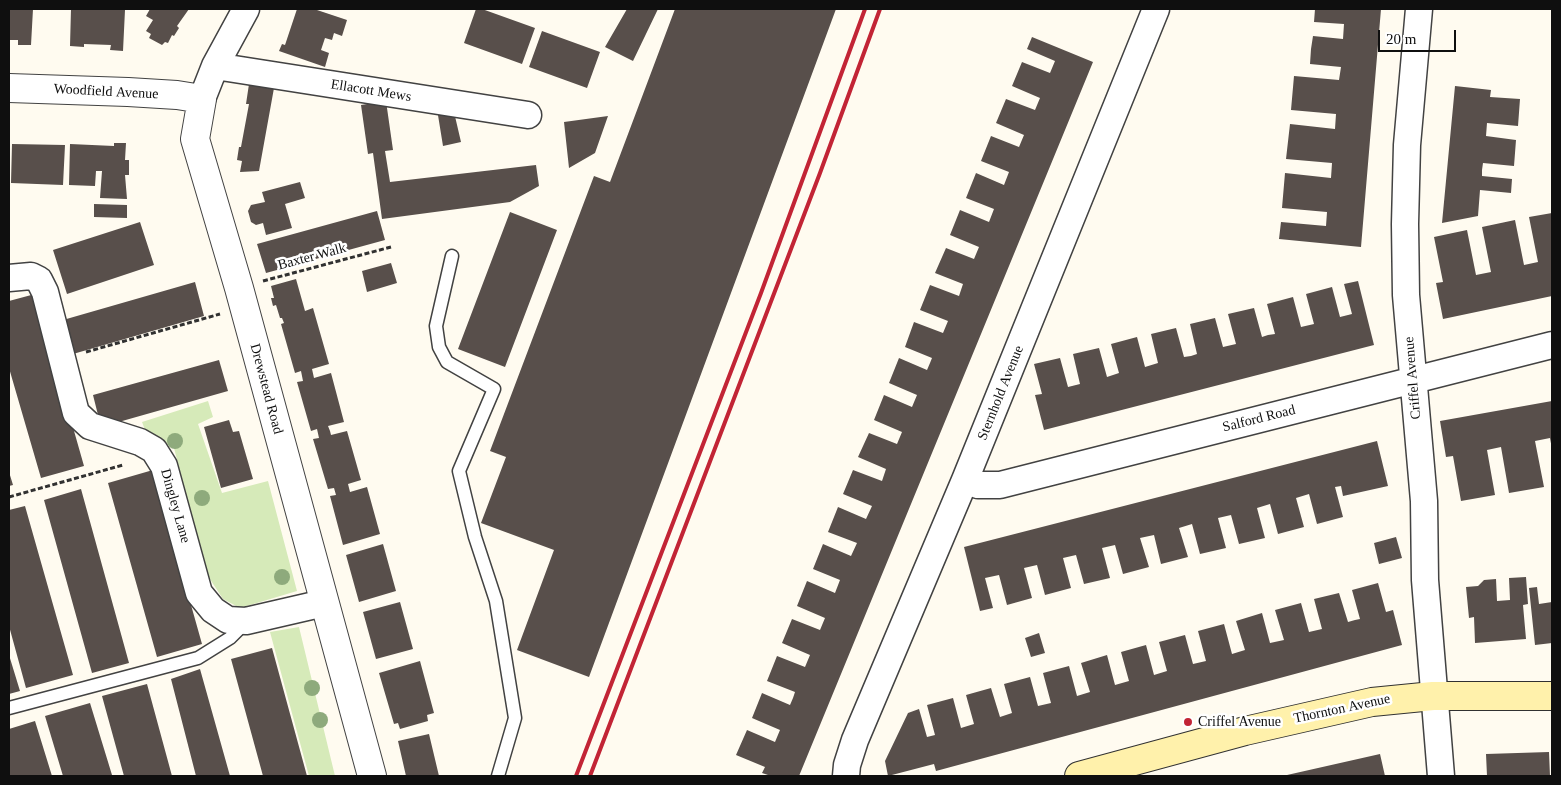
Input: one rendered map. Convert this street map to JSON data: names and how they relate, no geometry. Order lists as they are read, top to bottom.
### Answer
{
  "streets": {
    "main road": ["Thornton Avenue"],
    "street": [
      "Ellacott Mews",
      "Woodfield Avenue",
      "Criffel Avenue",
      "Drewstead Road",
      "Sternhold Avenue",
      "Salford Road",
      "Dingley Lane"
    ],
    "path": ["Baxter Walk"]
  },
  "crossings": [
    ["Ellacott Mews", "Drewstead Road"],
    ["Woodfield Avenue", "Drewstead Road"],
    ["Baxter Walk", "Drewstead Road"],
    ["Criffel Avenue", "Salford Road"],
    ["Criffel Avenue", "Thornton Avenue"],
    ["Drewstead Road", "Dingley Lane"],
    ["Sternhold Avenue", "Salford Road"]
  ],
  "places": ["Criffel Avenue"],
  "scale_bar": "20 m"
}
